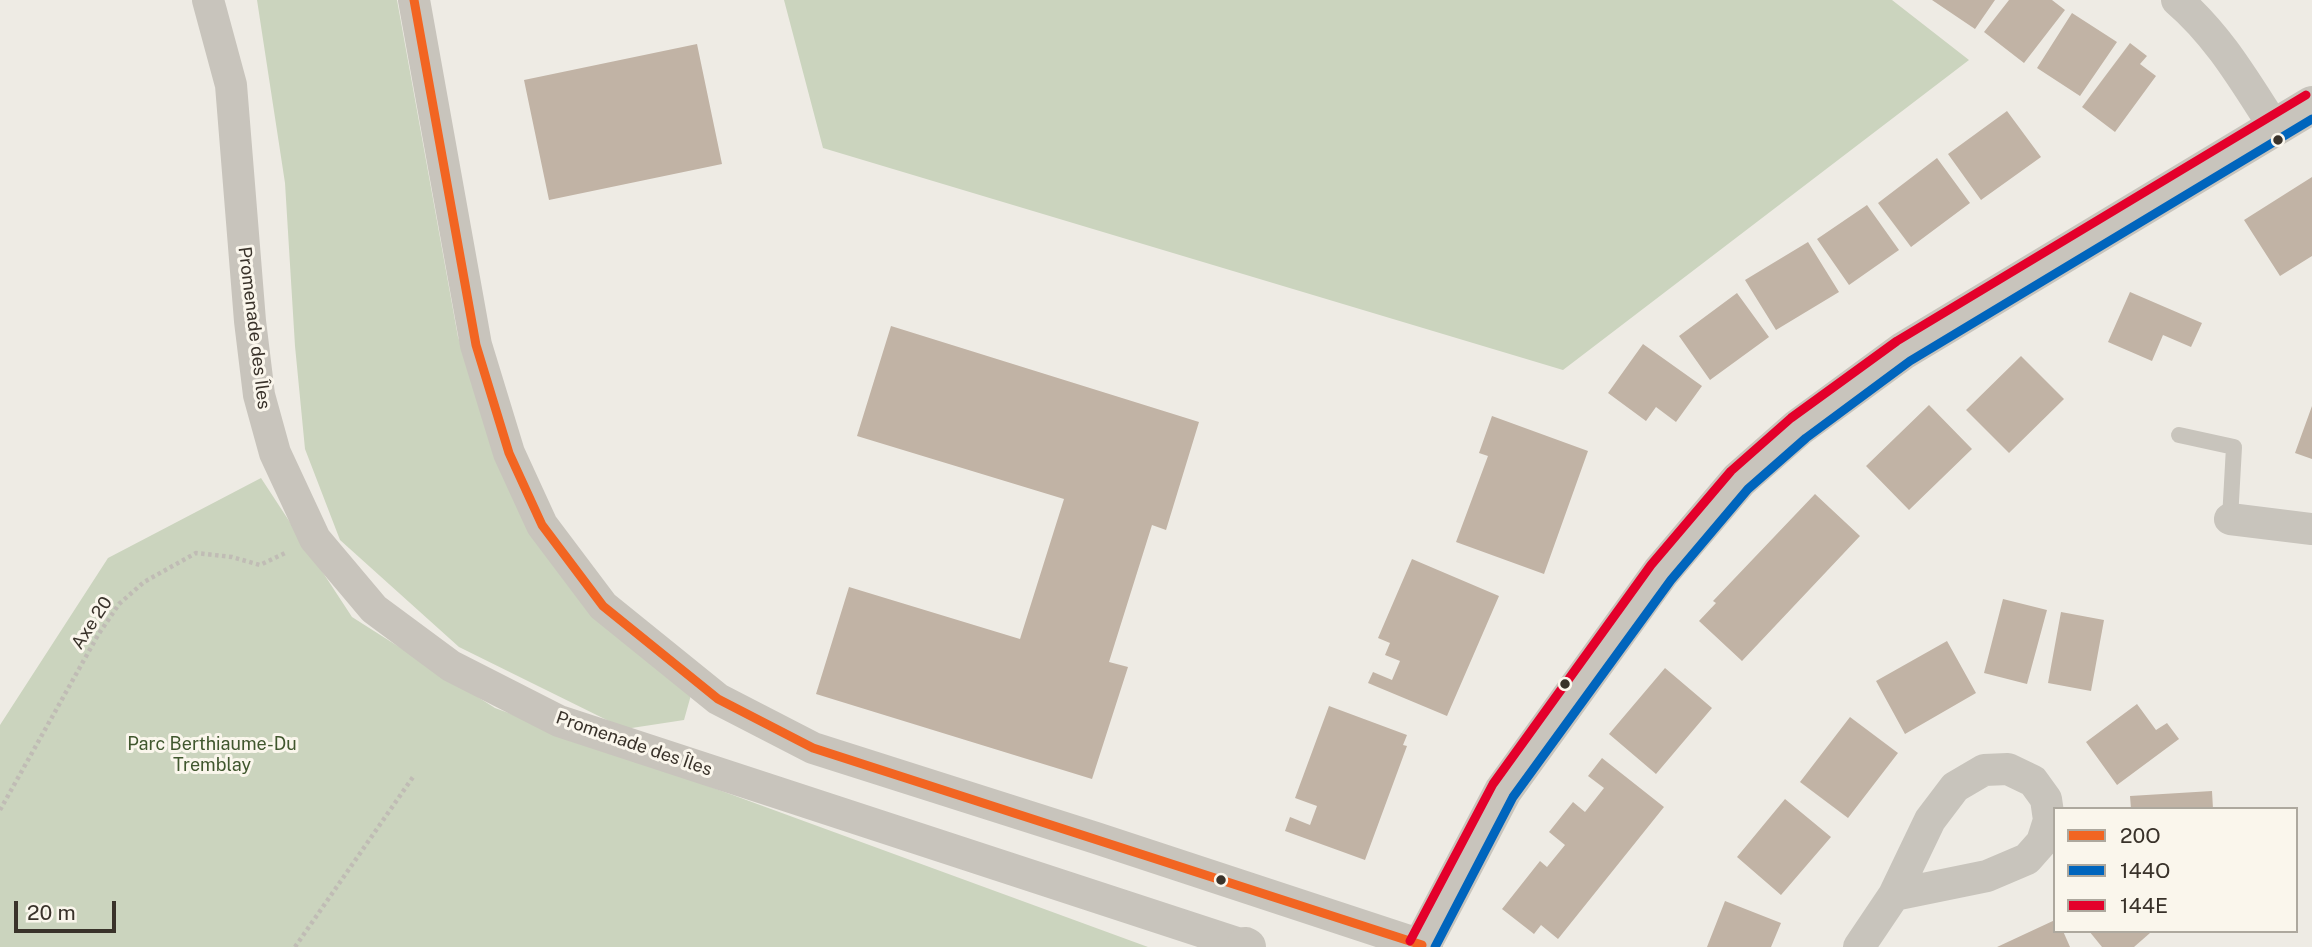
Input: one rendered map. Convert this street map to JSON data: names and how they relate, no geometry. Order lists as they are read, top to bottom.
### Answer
{
  "streets": {
    "street": ["Promenade des Îles"],
    "path": ["Axe 20"]
  },
  "crossings": [
    ["Promenade des Îles", "Axe 20"]
  ],
  "parks": ["Parc Berthiaume-Du Tremblay"],
  "lines": ["transit line 20O", "transit line 144E", "transit line 144O"],
  "legend": ["20O", "144O", "144E"],
  "scale_bar": "20 m"
}
